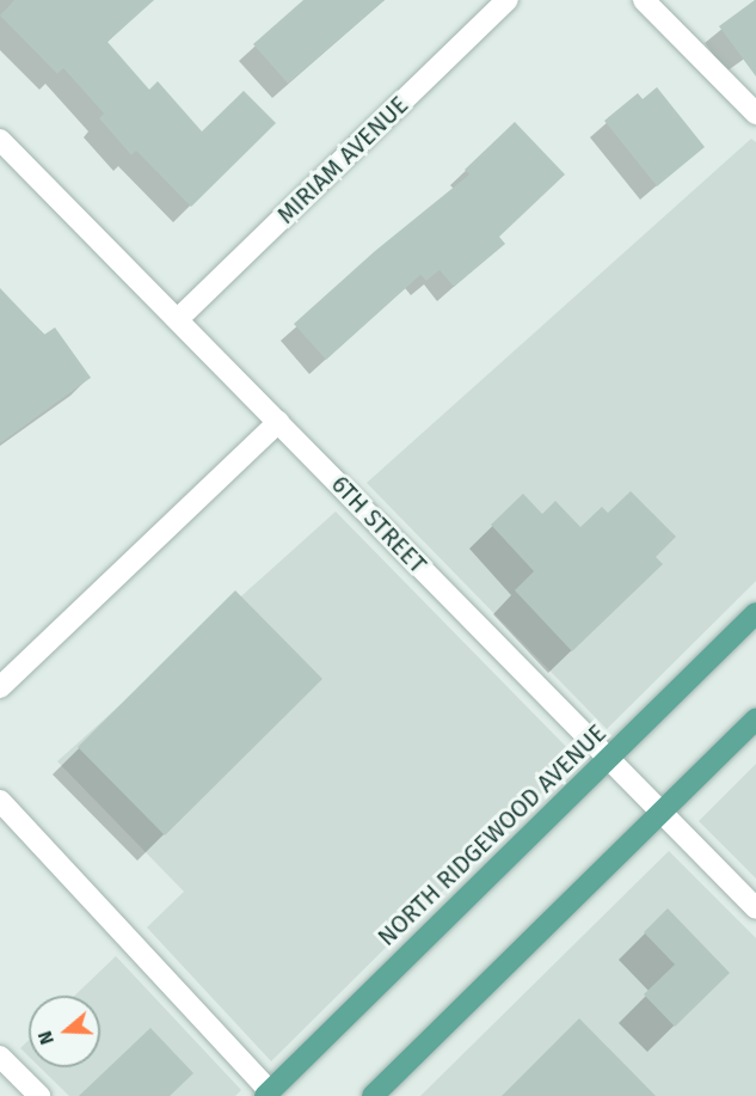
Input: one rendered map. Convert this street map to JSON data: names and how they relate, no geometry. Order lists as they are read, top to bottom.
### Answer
{
  "streets": {
    "main road": ["NORTH RIDGEWOOD AVENUE"],
    "street": ["MIRIAM AVENUE", "6TH STREET"]
  },
  "crossings": [
    ["MIRIAM AVENUE", "6TH STREET"],
    ["6TH STREET", "NORTH RIDGEWOOD AVENUE"]
  ],
  "north": "left"
}
